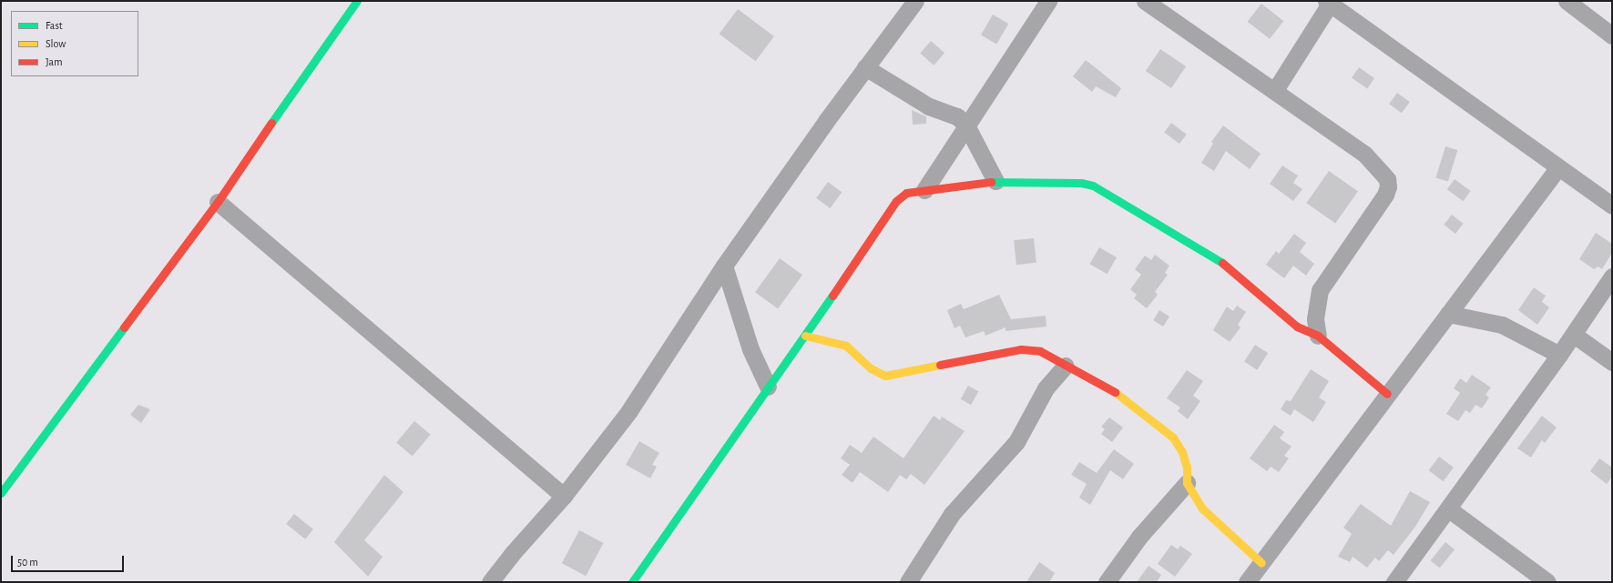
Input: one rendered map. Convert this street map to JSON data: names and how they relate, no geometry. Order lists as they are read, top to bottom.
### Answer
{
  "legend": ["Fast", "Slow", "Jam"],
  "scale_bar": "50 m"
}
